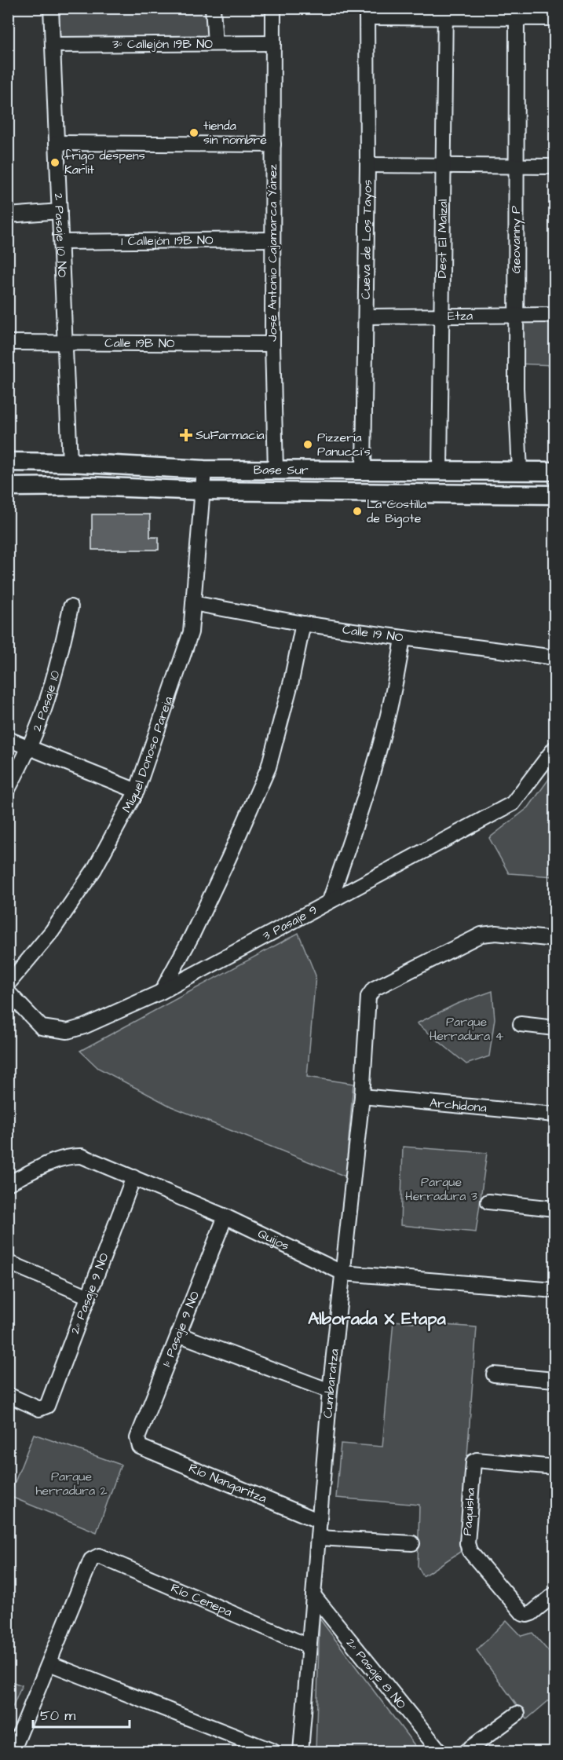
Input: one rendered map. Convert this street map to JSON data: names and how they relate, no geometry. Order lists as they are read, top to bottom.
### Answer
{
  "streets": {
    "street": [
      "3º Callejón 19B NO",
      "2 Pasaje 10 NO",
      "Cueva de Los Tayos",
      "Dest El Maizal",
      "Geovanny P",
      "1 Callejón 19B NO",
      "José Antonio Cajamarca Yánez",
      "Etza",
      "Calle 19B NO",
      "Base Sur",
      "Calle 19 NO",
      "2 Pasaje 10",
      "Miguel Donoso Pareja",
      "3 Pasaje 9",
      "Archidona",
      "Quijos",
      "2º Pasaje 9 NO",
      "1º Pasaje 9 NO",
      "Cumbaratza",
      "Río Nangaritza",
      "Paquisha",
      "Río Cenepa",
      "2º Pasaje 8 NO"
    ]
  },
  "crossings": [
    ["3º Callejón 19B NO", "2 Pasaje 10 NO"],
    ["3º Callejón 19B NO", "José Antonio Cajamarca Yánez"],
    ["2 Pasaje 10 NO", "1 Callejón 19B NO"],
    ["2 Pasaje 10 NO", "Calle 19B NO"],
    ["2 Pasaje 10 NO", "Base Sur"],
    ["Cueva de Los Tayos", "Etza"],
    ["Cueva de Los Tayos", "Base Sur"],
    ["Dest El Maizal", "Etza"],
    ["Dest El Maizal", "Base Sur"],
    ["Geovanny P", "Etza"],
    ["Geovanny P", "Base Sur"],
    ["1 Callejón 19B NO", "José Antonio Cajamarca Yánez"],
    ["José Antonio Cajamarca Yánez", "Calle 19B NO"],
    ["José Antonio Cajamarca Yánez", "Base Sur"],
    ["Base Sur", "Miguel Donoso Pareja"],
    ["Calle 19 NO", "Miguel Donoso Pareja"],
    ["Archidona", "Cumbaratza"],
    ["Quijos", "2º Pasaje 9 NO"],
    ["Quijos", "1º Pasaje 9 NO"],
    ["Quijos", "Cumbaratza"],
    ["1º Pasaje 9 NO", "Río Nangaritza"],
    ["Cumbaratza", "Río Nangaritza"],
    ["Cumbaratza", "Río Cenepa"],
    ["Cumbaratza", "2º Pasaje 8 NO"]
  ],
  "districts": ["Alborada X Etapa"],
  "parks": ["Parque Herradura 4", "Parque Herradura 3", "Parque herradura 2"],
  "places": {
    "other": [
      "tienda sin nombre",
      "frigo despens Karlit",
      "Pizzería Panucci's",
      "La Costilla de Bigote"
    ],
    "health": ["SuFarmacia"]
  },
  "scale_bar": "50 m"
}
